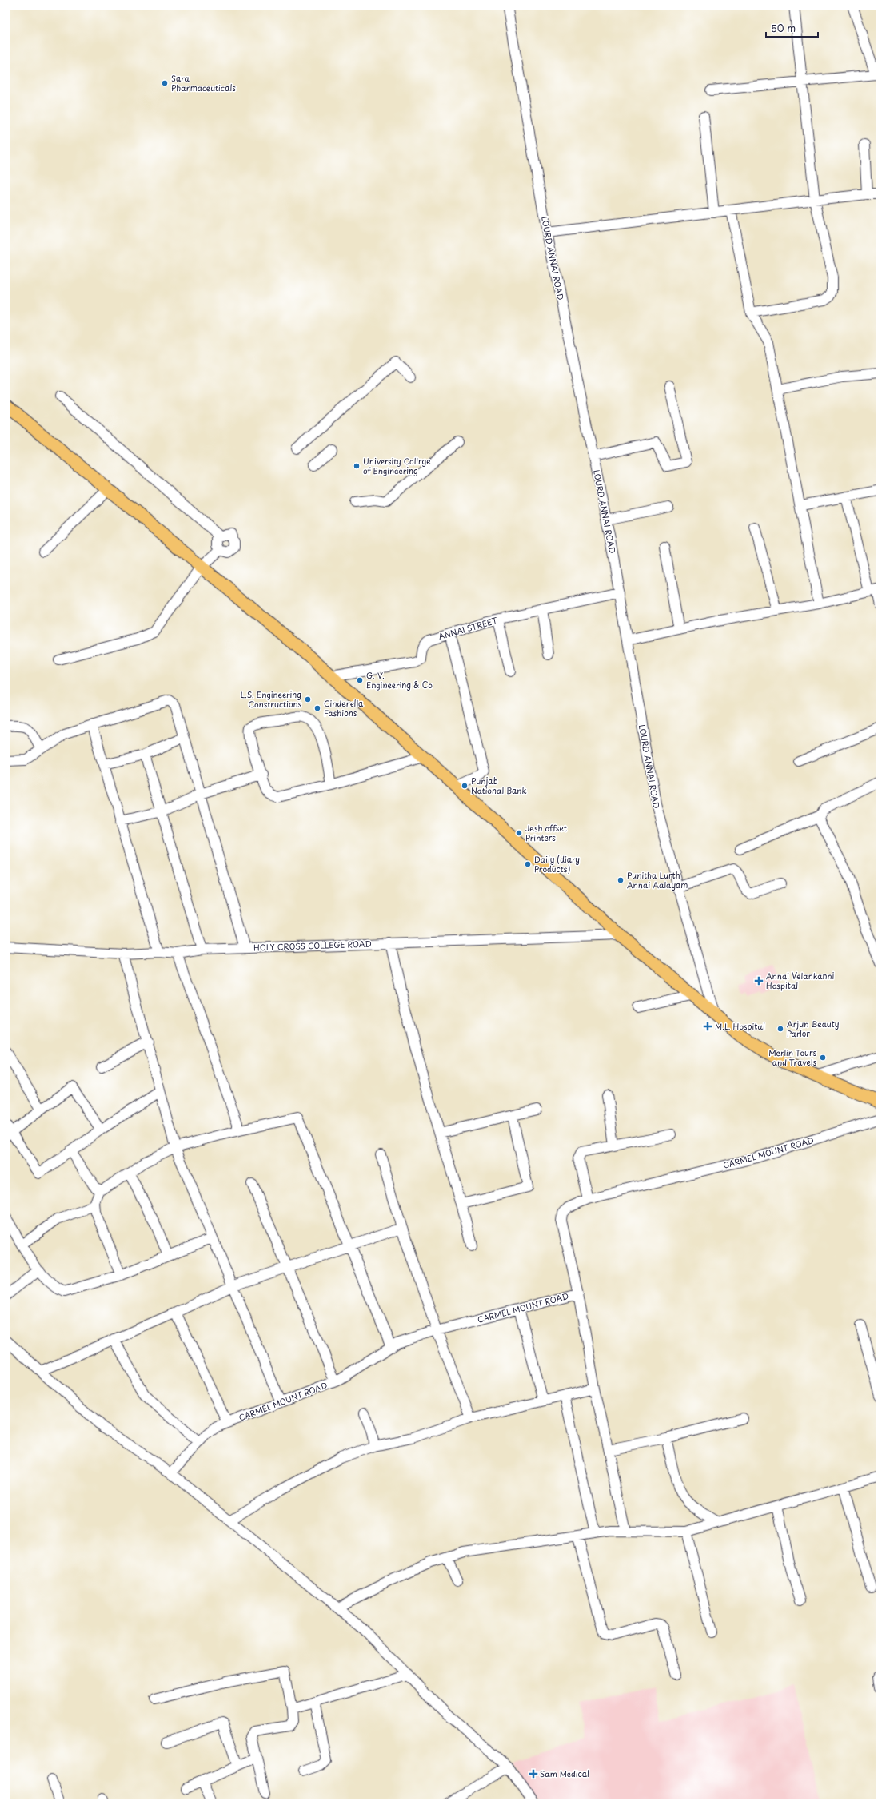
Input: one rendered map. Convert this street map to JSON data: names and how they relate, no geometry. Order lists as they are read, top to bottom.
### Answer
{
  "streets": {
    "street": [
      "LOURD ANNAI ROAD",
      "ANNAI STREET",
      "HOLY CROSS COLLEGE ROAD",
      "CARMEL MOUNT ROAD"
    ]
  },
  "crossings": [
    ["LOURD ANNAI ROAD", "ANNAI STREET"]
  ],
  "places": {
    "other": [
      "Sara Pharmaceuticals",
      "University Collrge of Engineering",
      "G. V. Engineering & Co",
      "L.S. Engineering Constructions",
      "Cinderella Fashions",
      "Punjab National Bank",
      "Jesh offset Printers",
      "Daily (diary Products)",
      "Punitha Lurth Annai Aalayam",
      "Arjun Beauty Parlor",
      "Merlin Tours and Travels"
    ],
    "health": ["Annai Velankanni Hospital", "M.L. Hospital", "Sam Medical"]
  },
  "scale_bar": "50 m"
}
